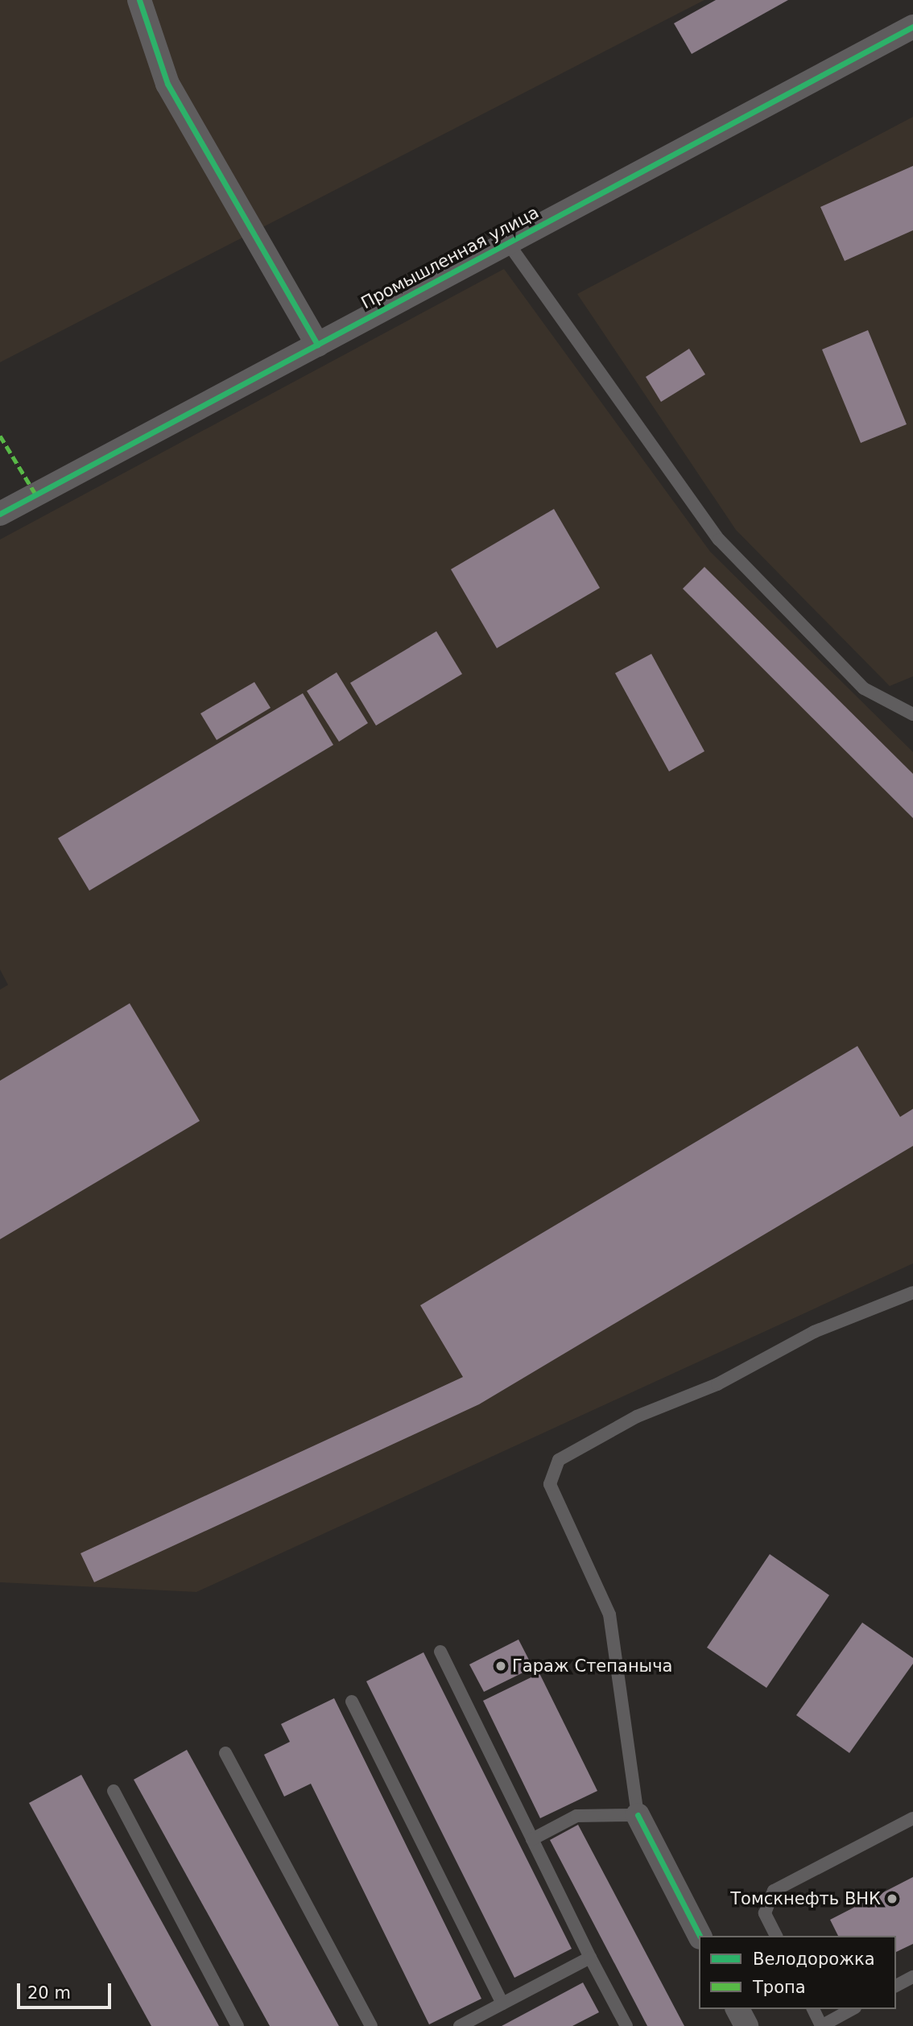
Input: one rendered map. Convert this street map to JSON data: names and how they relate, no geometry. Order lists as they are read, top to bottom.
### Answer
{
  "streets": {
    "street": ["Промышленная улица"]
  },
  "places": ["Гараж Степаныча", "Томскнефть ВНК"],
  "legend": ["Велодорожка", "Тропа"],
  "scale_bar": "20 m"
}
